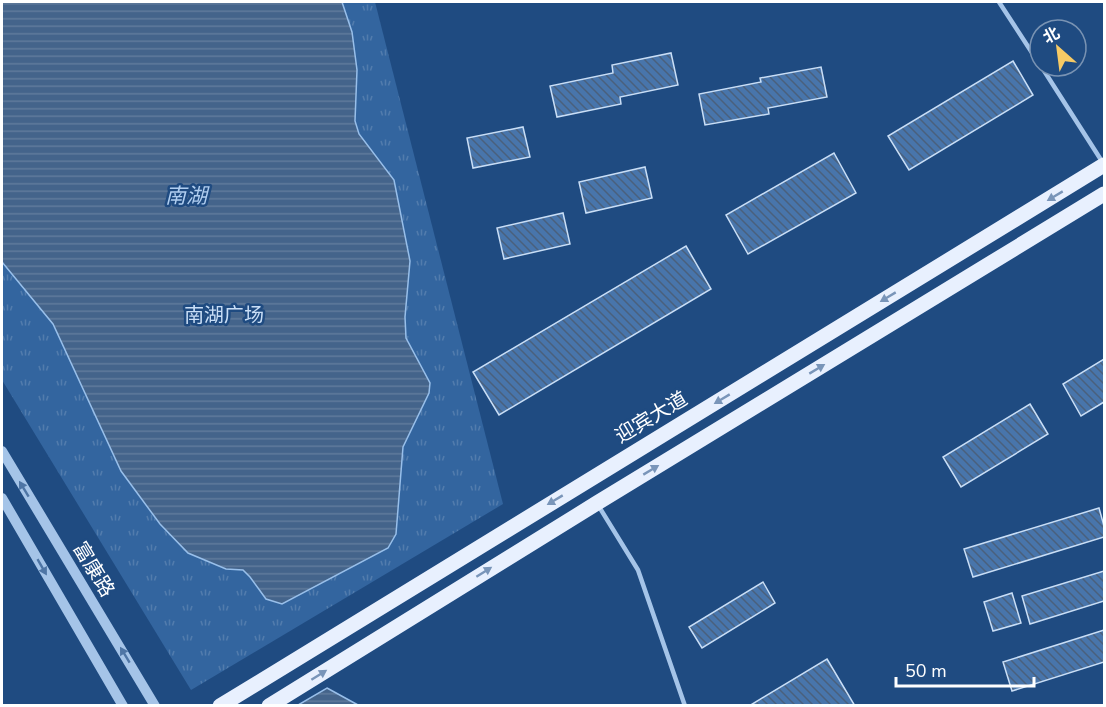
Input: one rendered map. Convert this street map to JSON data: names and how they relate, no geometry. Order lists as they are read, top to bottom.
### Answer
{
  "streets": {
    "main road": ["迎宾大道"],
    "street": ["富康路"]
  },
  "water": ["南湖"],
  "parks": ["南湖广场"],
  "scale_bar": "50 m",
  "north": "top left"
}
